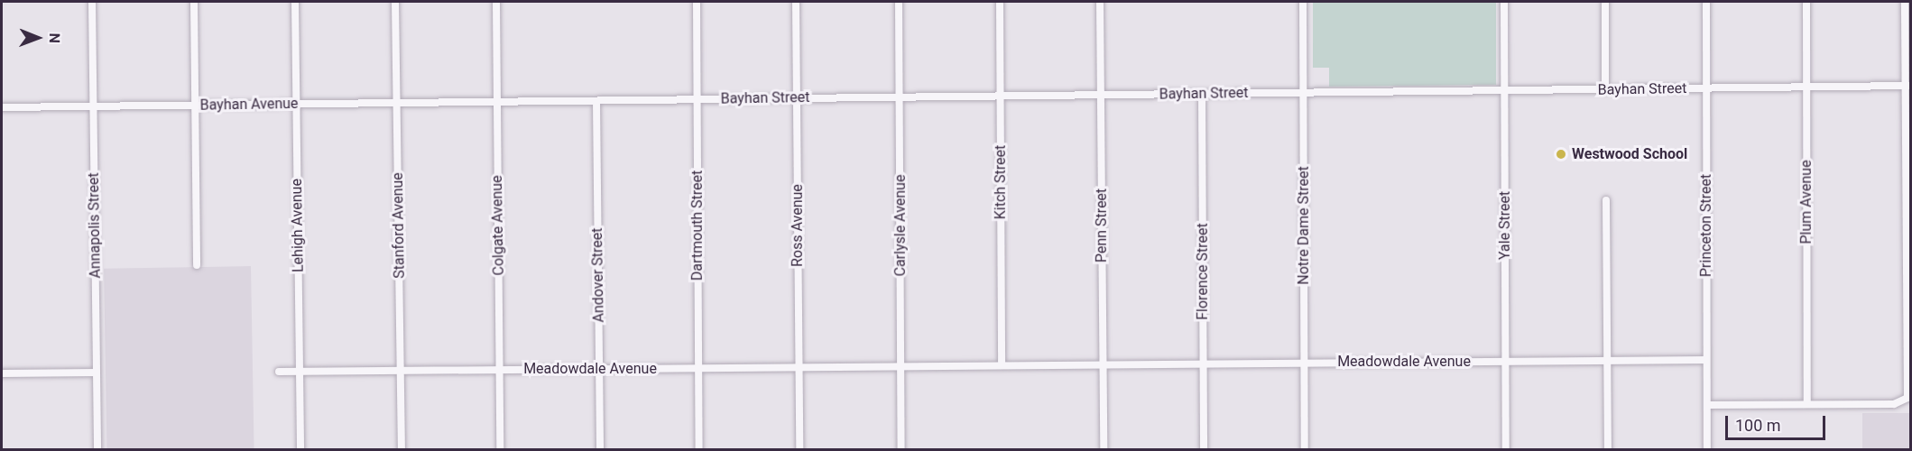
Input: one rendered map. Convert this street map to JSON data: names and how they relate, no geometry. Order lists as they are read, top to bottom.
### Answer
{
  "streets": {
    "street": [
      "Bayhan Street",
      "Bayhan Avenue",
      "Kitch Street",
      "Plum Avenue",
      "Annapolis Street",
      "Lehigh Avenue",
      "Stanford Avenue",
      "Colgate Avenue",
      "Dartmouth Street",
      "Ross Avenue",
      "Carlysle Avenue",
      "Penn Street",
      "Notre Dame Street",
      "Yale Street",
      "Princeton Street",
      "Florence Street",
      "Andover Street",
      "Meadowdale Avenue"
    ]
  },
  "crossings": [
    ["Bayhan Street", "Bayhan Avenue"],
    ["Bayhan Street", "Kitch Street"],
    ["Bayhan Street", "Plum Avenue"],
    ["Bayhan Street", "Colgate Avenue"],
    ["Bayhan Street", "Dartmouth Street"],
    ["Bayhan Street", "Ross Avenue"],
    ["Bayhan Street", "Carlysle Avenue"],
    ["Bayhan Street", "Penn Street"],
    ["Bayhan Street", "Notre Dame Street"],
    ["Bayhan Street", "Yale Street"],
    ["Bayhan Street", "Princeton Street"],
    ["Bayhan Street", "Florence Street"],
    ["Bayhan Street", "Andover Street"],
    ["Bayhan Avenue", "Annapolis Street"],
    ["Bayhan Avenue", "Lehigh Avenue"],
    ["Bayhan Avenue", "Stanford Avenue"],
    ["Bayhan Avenue", "Colgate Avenue"],
    ["Kitch Street", "Meadowdale Avenue"],
    ["Lehigh Avenue", "Meadowdale Avenue"],
    ["Stanford Avenue", "Meadowdale Avenue"],
    ["Colgate Avenue", "Meadowdale Avenue"],
    ["Dartmouth Street", "Meadowdale Avenue"],
    ["Ross Avenue", "Meadowdale Avenue"],
    ["Carlysle Avenue", "Meadowdale Avenue"],
    ["Penn Street", "Meadowdale Avenue"],
    ["Notre Dame Street", "Meadowdale Avenue"],
    ["Yale Street", "Meadowdale Avenue"],
    ["Princeton Street", "Meadowdale Avenue"],
    ["Florence Street", "Meadowdale Avenue"],
    ["Andover Street", "Meadowdale Avenue"]
  ],
  "places": ["Westwood School"],
  "scale_bar": "100 m",
  "north": "right"
}
